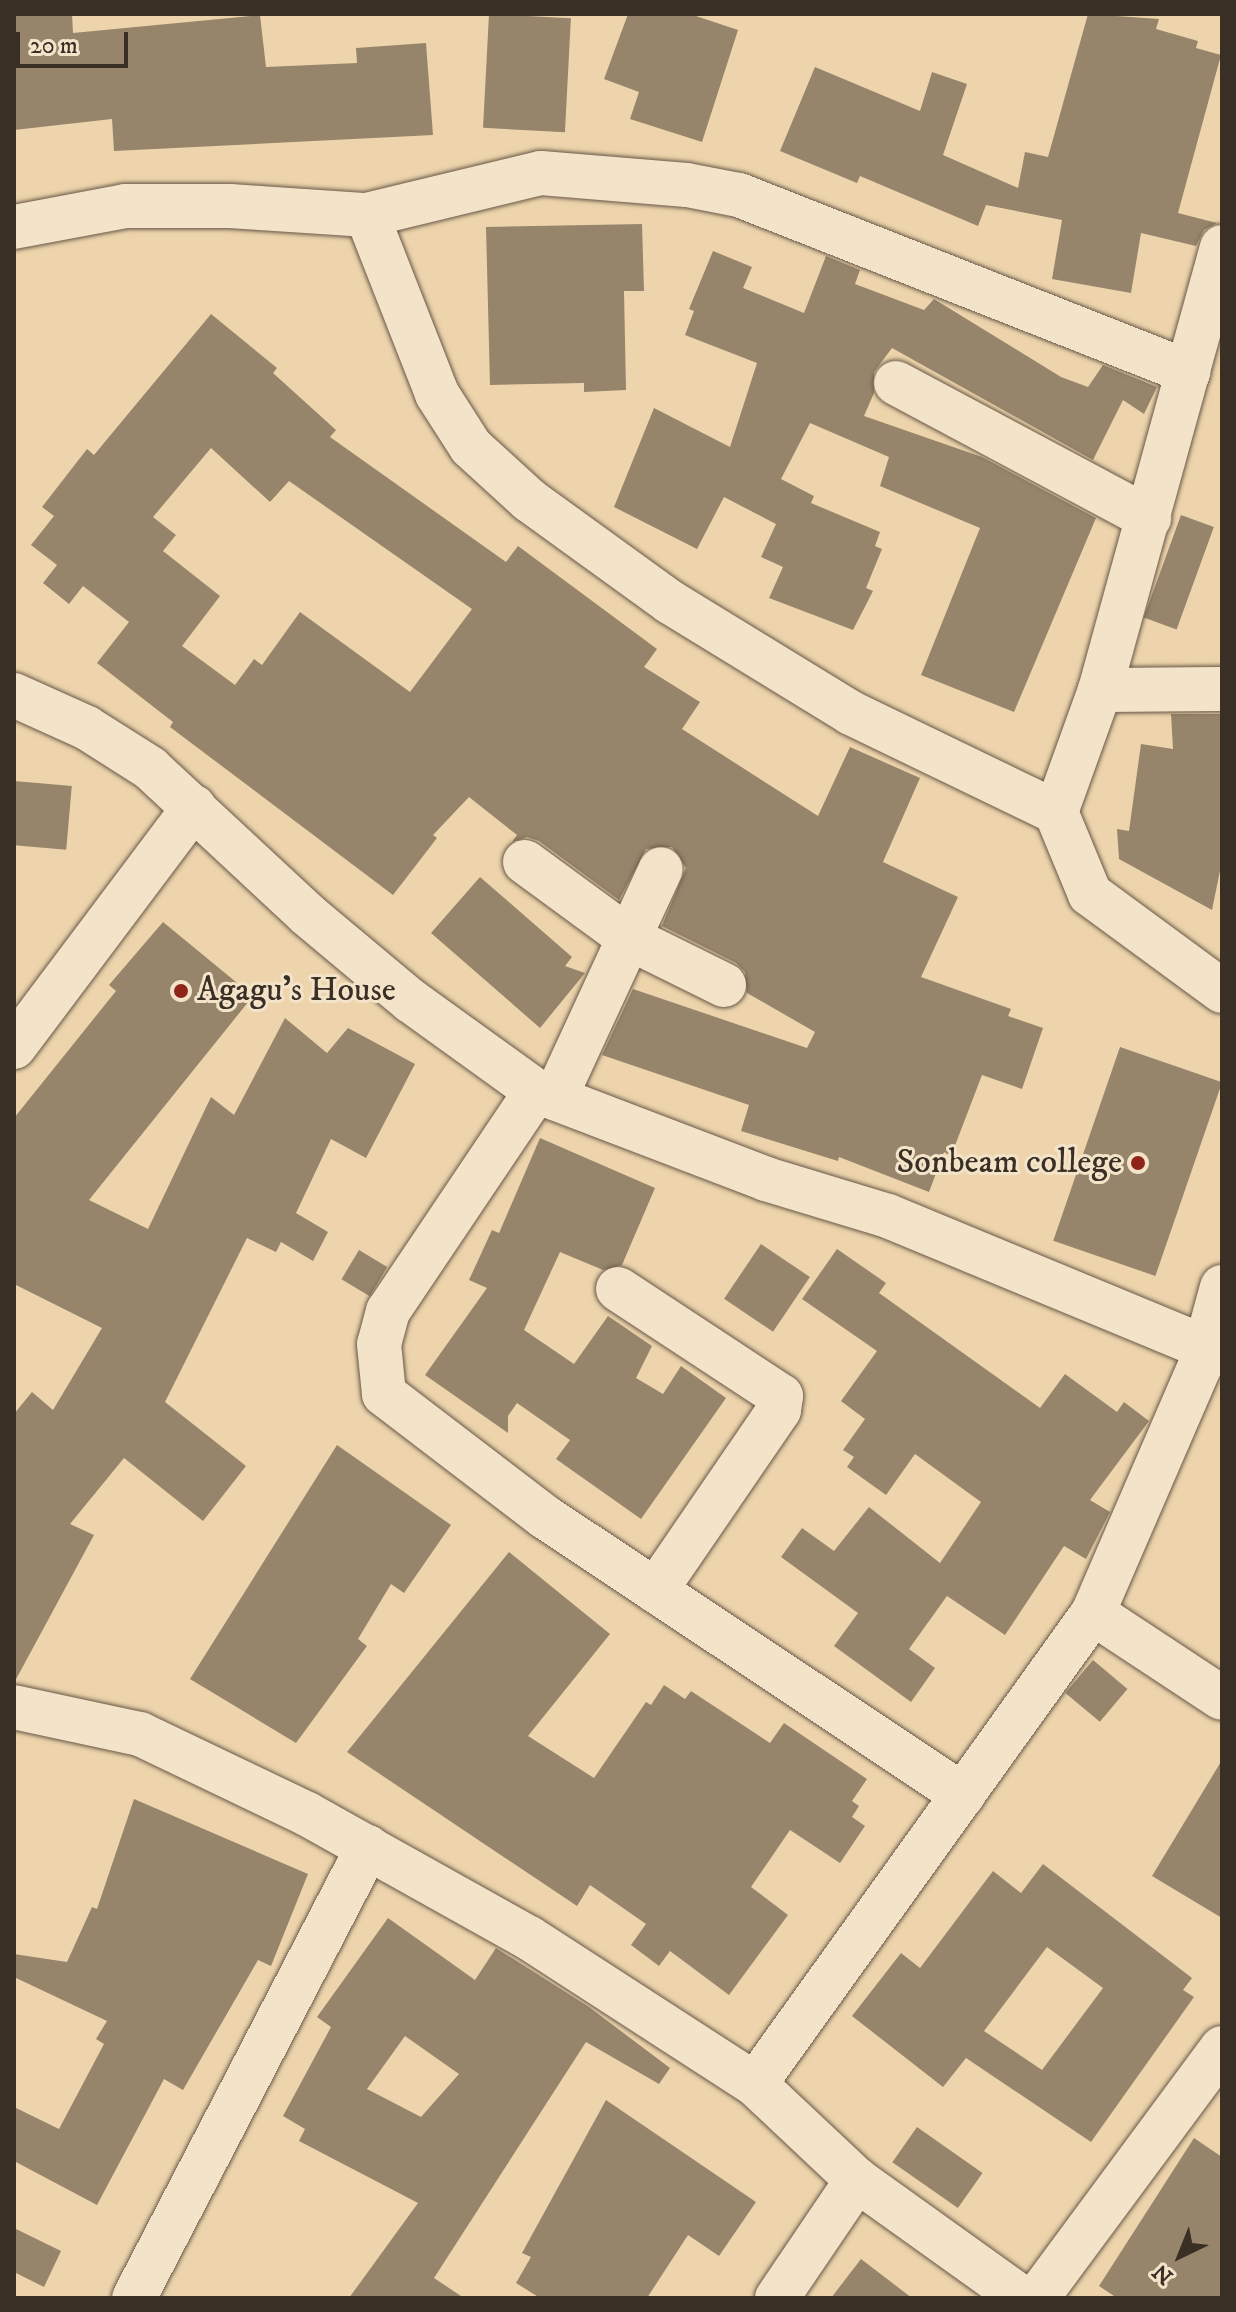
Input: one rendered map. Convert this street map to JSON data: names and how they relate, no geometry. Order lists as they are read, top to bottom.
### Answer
{
  "places": ["Agagu's House", "Sonbeam college"],
  "scale_bar": "20 m",
  "north": "bottom left"
}
